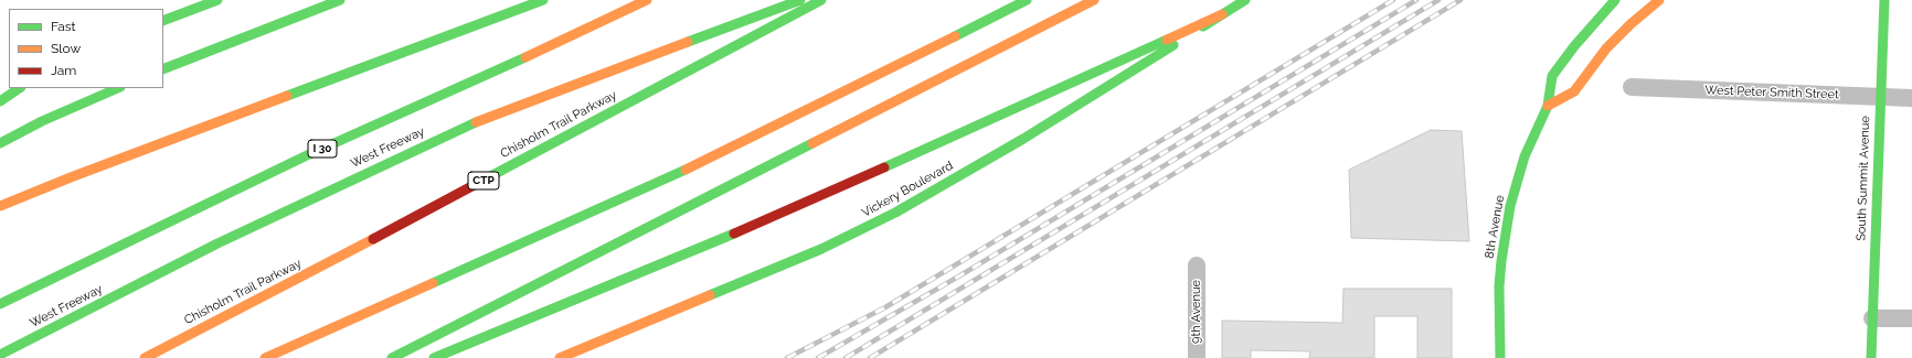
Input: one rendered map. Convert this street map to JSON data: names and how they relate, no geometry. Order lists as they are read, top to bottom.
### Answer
{
  "streets": {
    "main road": [
      "Chisholm Trail Parkway",
      "West Freeway",
      "I 30",
      "South Summit Avenue",
      "CTP",
      "Vickery Boulevard",
      "8th Avenue"
    ],
    "street": ["West Peter Smith Street", "9th Avenue"]
  },
  "crossings": [
    ["West Peter Smith Street", "South Summit Avenue"]
  ],
  "legend": ["Fast", "Slow", "Jam"]
}
